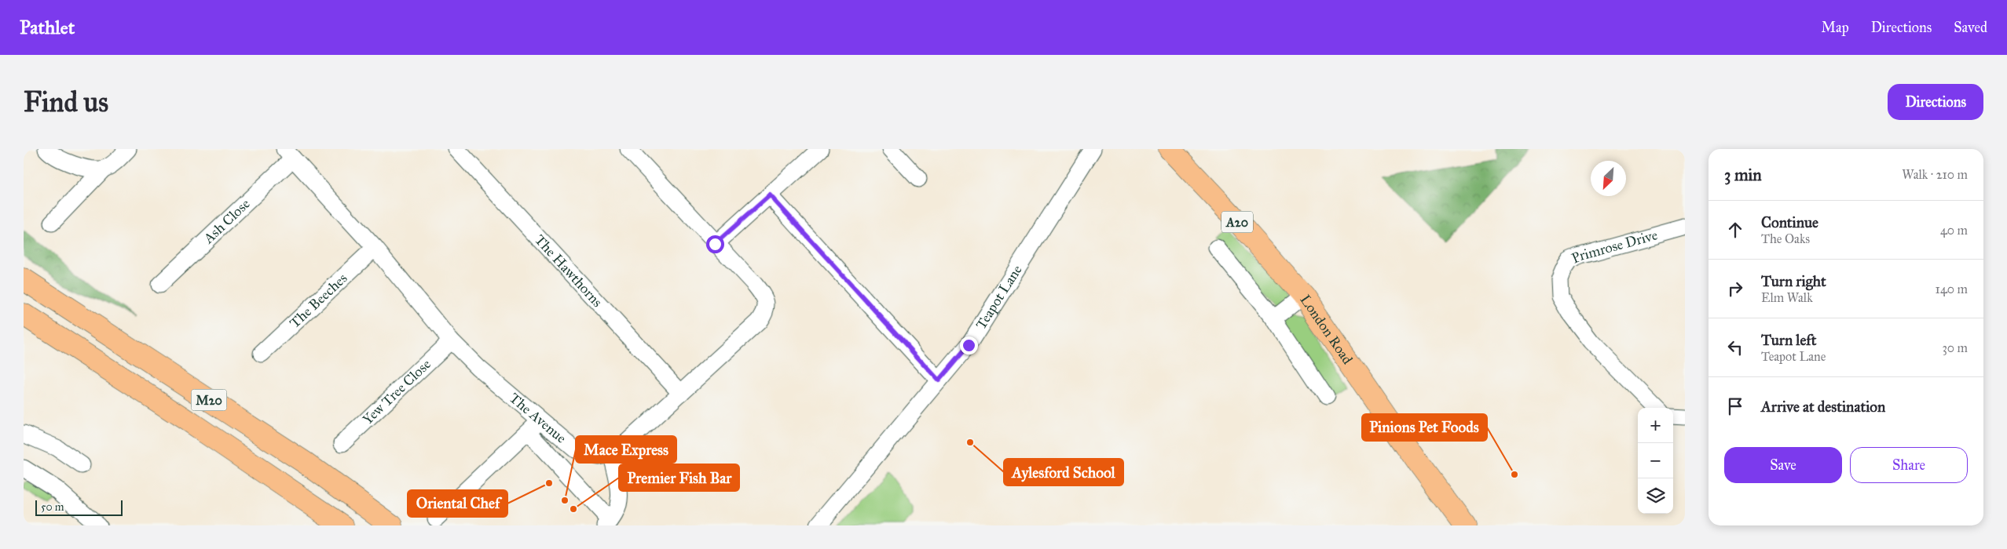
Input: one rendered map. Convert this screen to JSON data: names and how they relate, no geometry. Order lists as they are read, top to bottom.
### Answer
{
  "streets": {
    "main road": ["A20", "London Road", "M20"],
    "street": [
      "Ash Close",
      "Primrose Drive",
      "The Hawthorns",
      "Teapot Lane",
      "The Beeches",
      "Yew Tree Close",
      "The Avenue"
    ]
  },
  "crossings": [
    ["Ash Close", "The Avenue"],
    ["The Beeches", "The Avenue"],
    ["Yew Tree Close", "The Avenue"]
  ],
  "places": [
    "Aylesford School",
    "Pinions Pet Foods",
    "Oriental Chef",
    "Mace Express",
    "Premier Fish Bar"
  ],
  "scale_bar": "50 m",
  "north": "bottom left",
  "page": {
    "header": "Pathlet",
    "nav": ["Map", "Directions", "Saved"],
    "buttons": [
      "Directions",
      ["Save", "Share"]
    ],
    "title": "Find us",
    "heading": ["3 min", "Walk · 210 m"],
    "list": [
      ["Continue", "The Oaks", "40 m"],
      ["Turn right", "Elm Walk", "140 m"],
      ["Turn left", "Teapot Lane", "30 m"],
      "Arrive at destination"
    ],
    "map_buttons": ["+", "−"],
    "scale": "50 m"
  }
}
